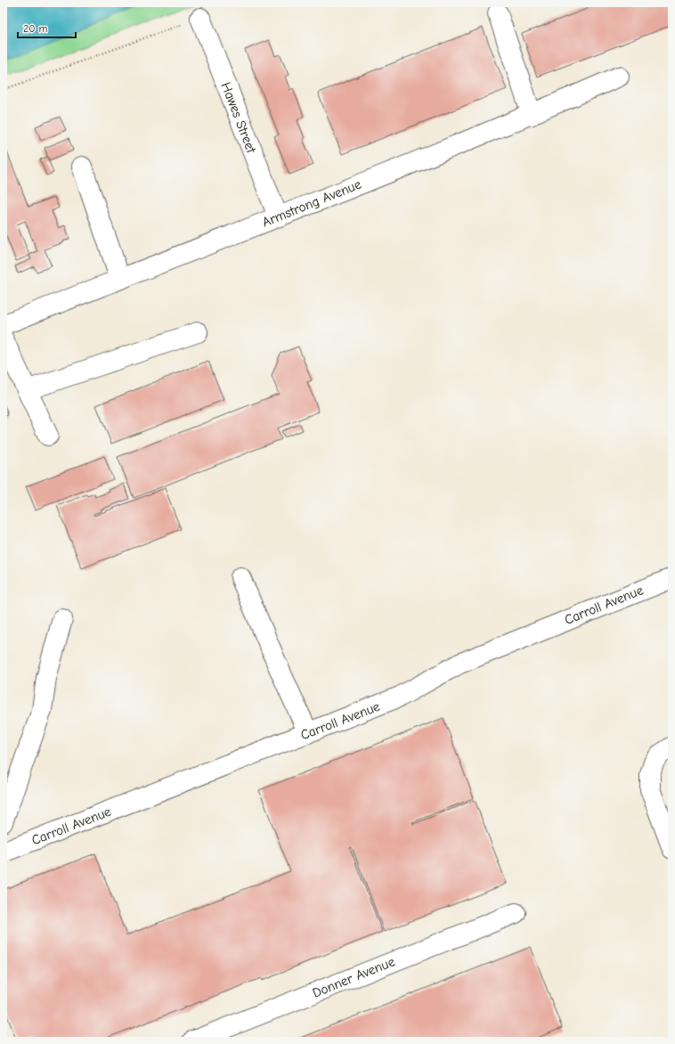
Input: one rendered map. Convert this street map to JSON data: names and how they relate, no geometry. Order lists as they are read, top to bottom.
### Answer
{
  "streets": {
    "street": [
      "Hawes Street",
      "Armstrong Avenue",
      "Carroll Avenue",
      "Donner Avenue"
    ]
  },
  "crossings": [
    ["Hawes Street", "Armstrong Avenue"]
  ],
  "scale_bar": "20 m"
}
